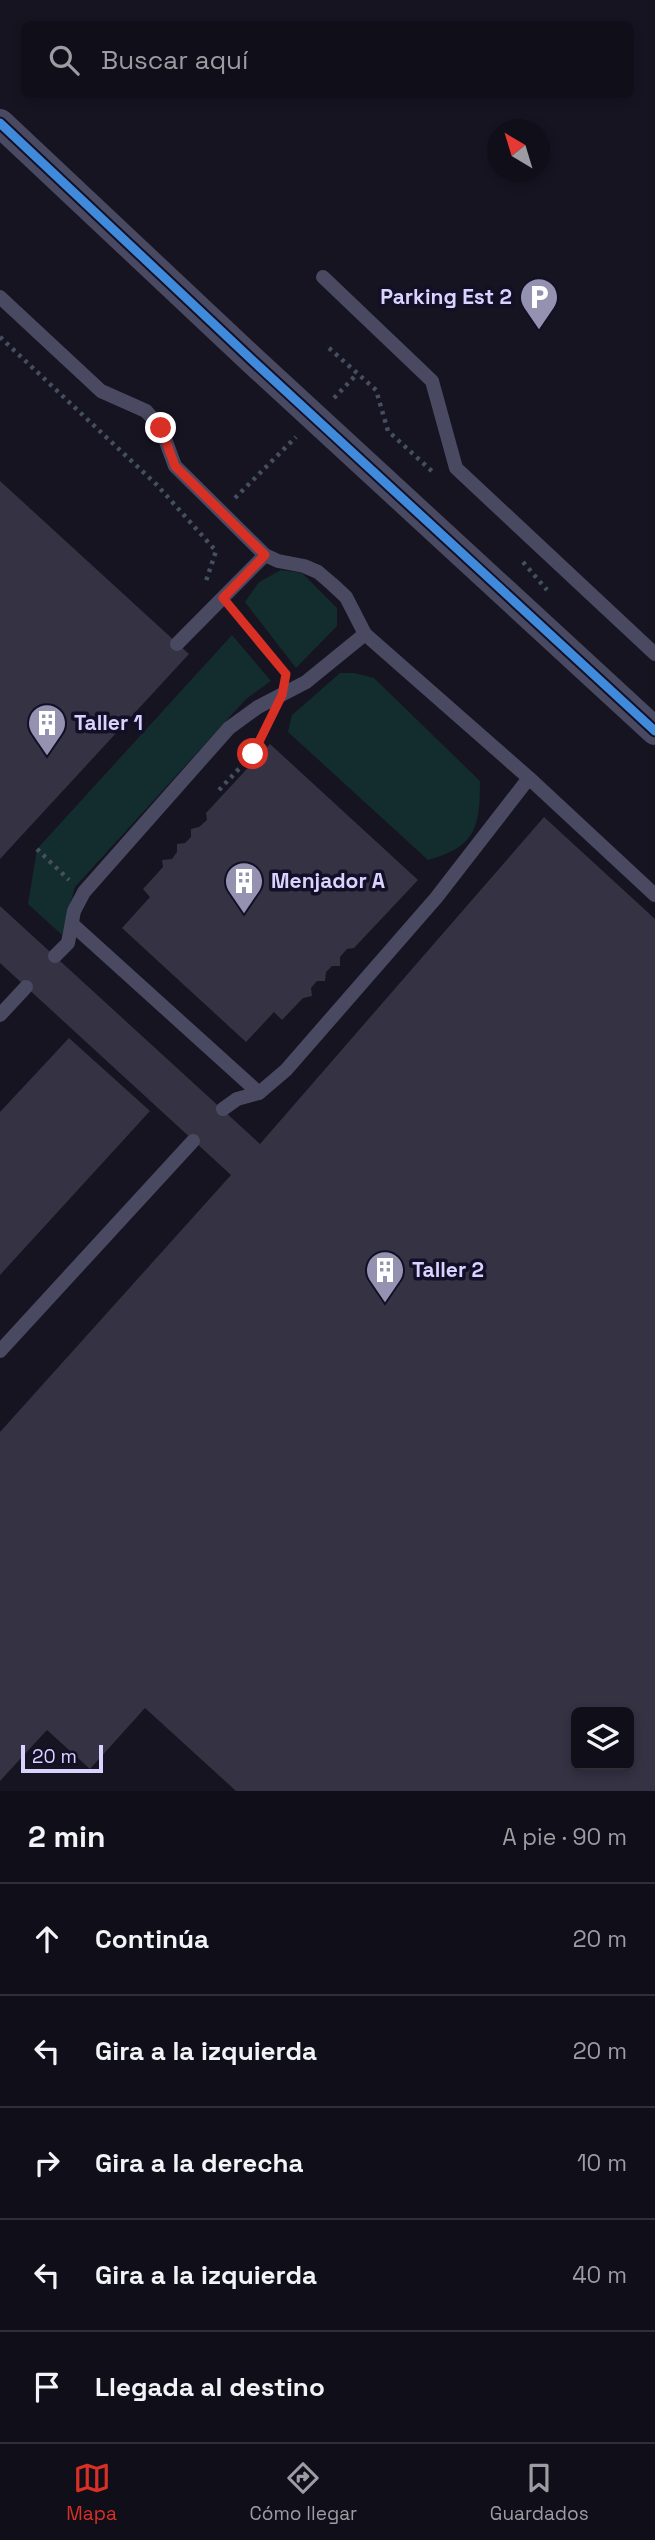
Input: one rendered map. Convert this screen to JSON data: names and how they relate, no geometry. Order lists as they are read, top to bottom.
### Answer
{
  "places": {
    "parking": ["Parking Est 2"],
    "building": ["Taller 1", "Menjador A", "Taller 2"]
  },
  "scale_bar": "20 m",
  "north": "top left",
  "page": {
    "search": "Buscar aquí",
    "scale": "20 m",
    "heading": ["2 min", "A pie · 90 m"],
    "list": [
      ["Continúa", "20 m"],
      ["Gira a la izquierda", "20 m"],
      ["Gira a la derecha", "10 m"],
      ["Gira a la izquierda", "40 m"],
      "Llegada al destino"
    ],
    "nav": ["Mapa", "Cómo llegar", "Guardados"]
  }
}
